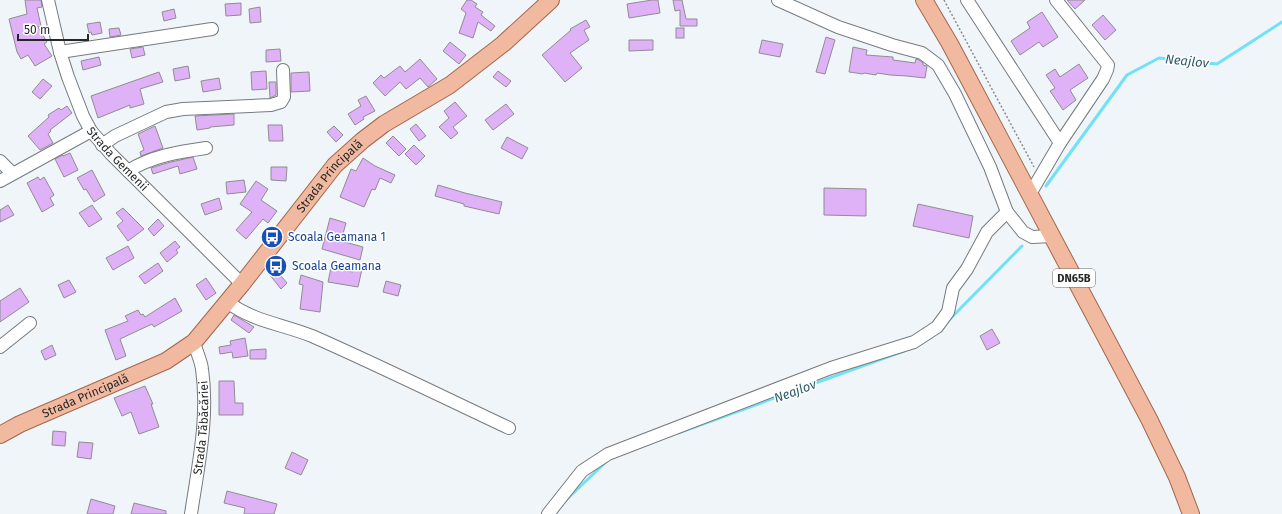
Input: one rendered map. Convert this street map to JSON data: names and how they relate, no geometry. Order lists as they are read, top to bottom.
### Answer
{
  "streets": {
    "main road": ["Strada Principală", "DN65B"],
    "street": ["Strada Gemenii", "Strada Tăbăcăriei"]
  },
  "crossings": [
    ["Strada Gemenii", "Strada Principală"],
    ["Strada Principală", "Strada Tăbăcăriei"]
  ],
  "water": ["Neajlov"],
  "places": {
    "bus stop": ["Scoala Geamana 1", "Scoala Geamana"]
  },
  "scale_bar": "50 m"
}
